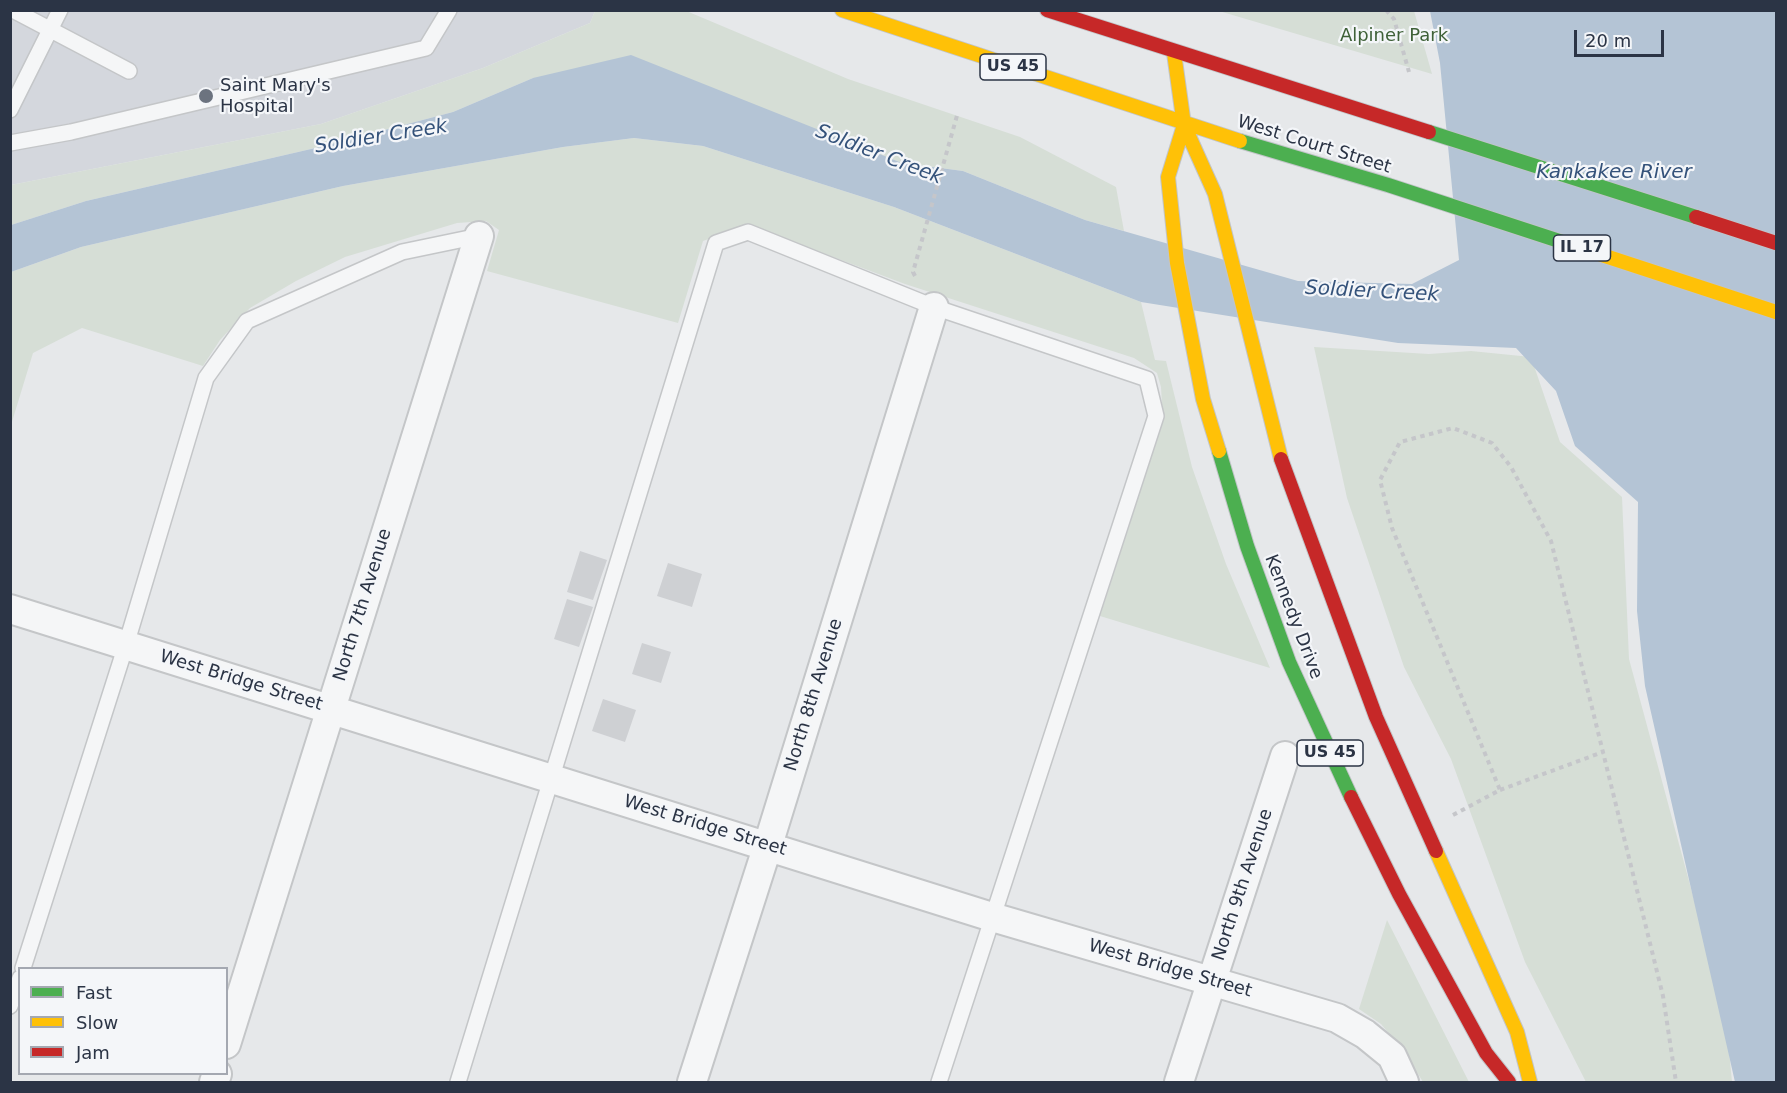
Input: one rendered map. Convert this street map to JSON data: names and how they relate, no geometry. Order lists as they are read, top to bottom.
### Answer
{
  "streets": {
    "main road": [
      "US 45",
      "West Court Street",
      "IL 17",
      "Kennedy Drive"
    ],
    "street": [
      "North 7th Avenue",
      "West Bridge Street",
      "North 8th Avenue",
      "North 9th Avenue"
    ]
  },
  "crossings": [
    ["West Court Street", "Kennedy Drive"],
    ["North 7th Avenue", "West Bridge Street"],
    ["West Bridge Street", "North 8th Avenue"],
    ["West Bridge Street", "North 9th Avenue"]
  ],
  "water": ["Soldier Creek", "Kankakee River"],
  "parks": ["Alpiner Park"],
  "places": ["Saint Mary's Hospital"],
  "legend": ["Fast", "Slow", "Jam"],
  "scale_bar": "20 m"
}
